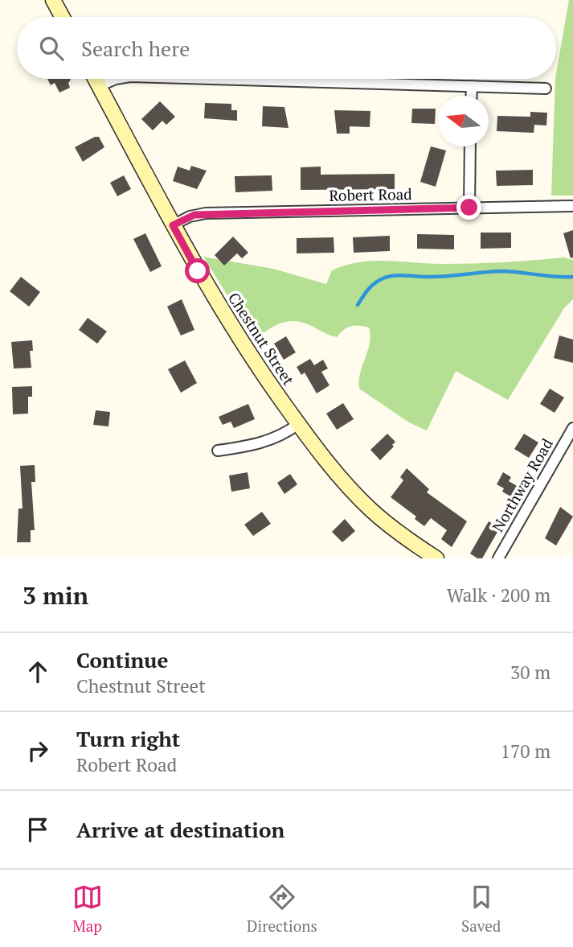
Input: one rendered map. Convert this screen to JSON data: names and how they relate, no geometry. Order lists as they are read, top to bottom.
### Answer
{
  "streets": {
    "main road": ["Chestnut Street"],
    "street": ["Robert Road", "Northway Road"]
  },
  "crossings": [
    ["Robert Road", "Chestnut Street"]
  ],
  "north": "left",
  "page": {
    "search": "Search here",
    "heading": ["3 min", "Walk · 200 m"],
    "list": [
      ["Continue", "Chestnut Street", "30 m"],
      ["Turn right", "Robert Road", "170 m"],
      "Arrive at destination"
    ],
    "nav": ["Map", "Directions", "Saved"]
  }
}
